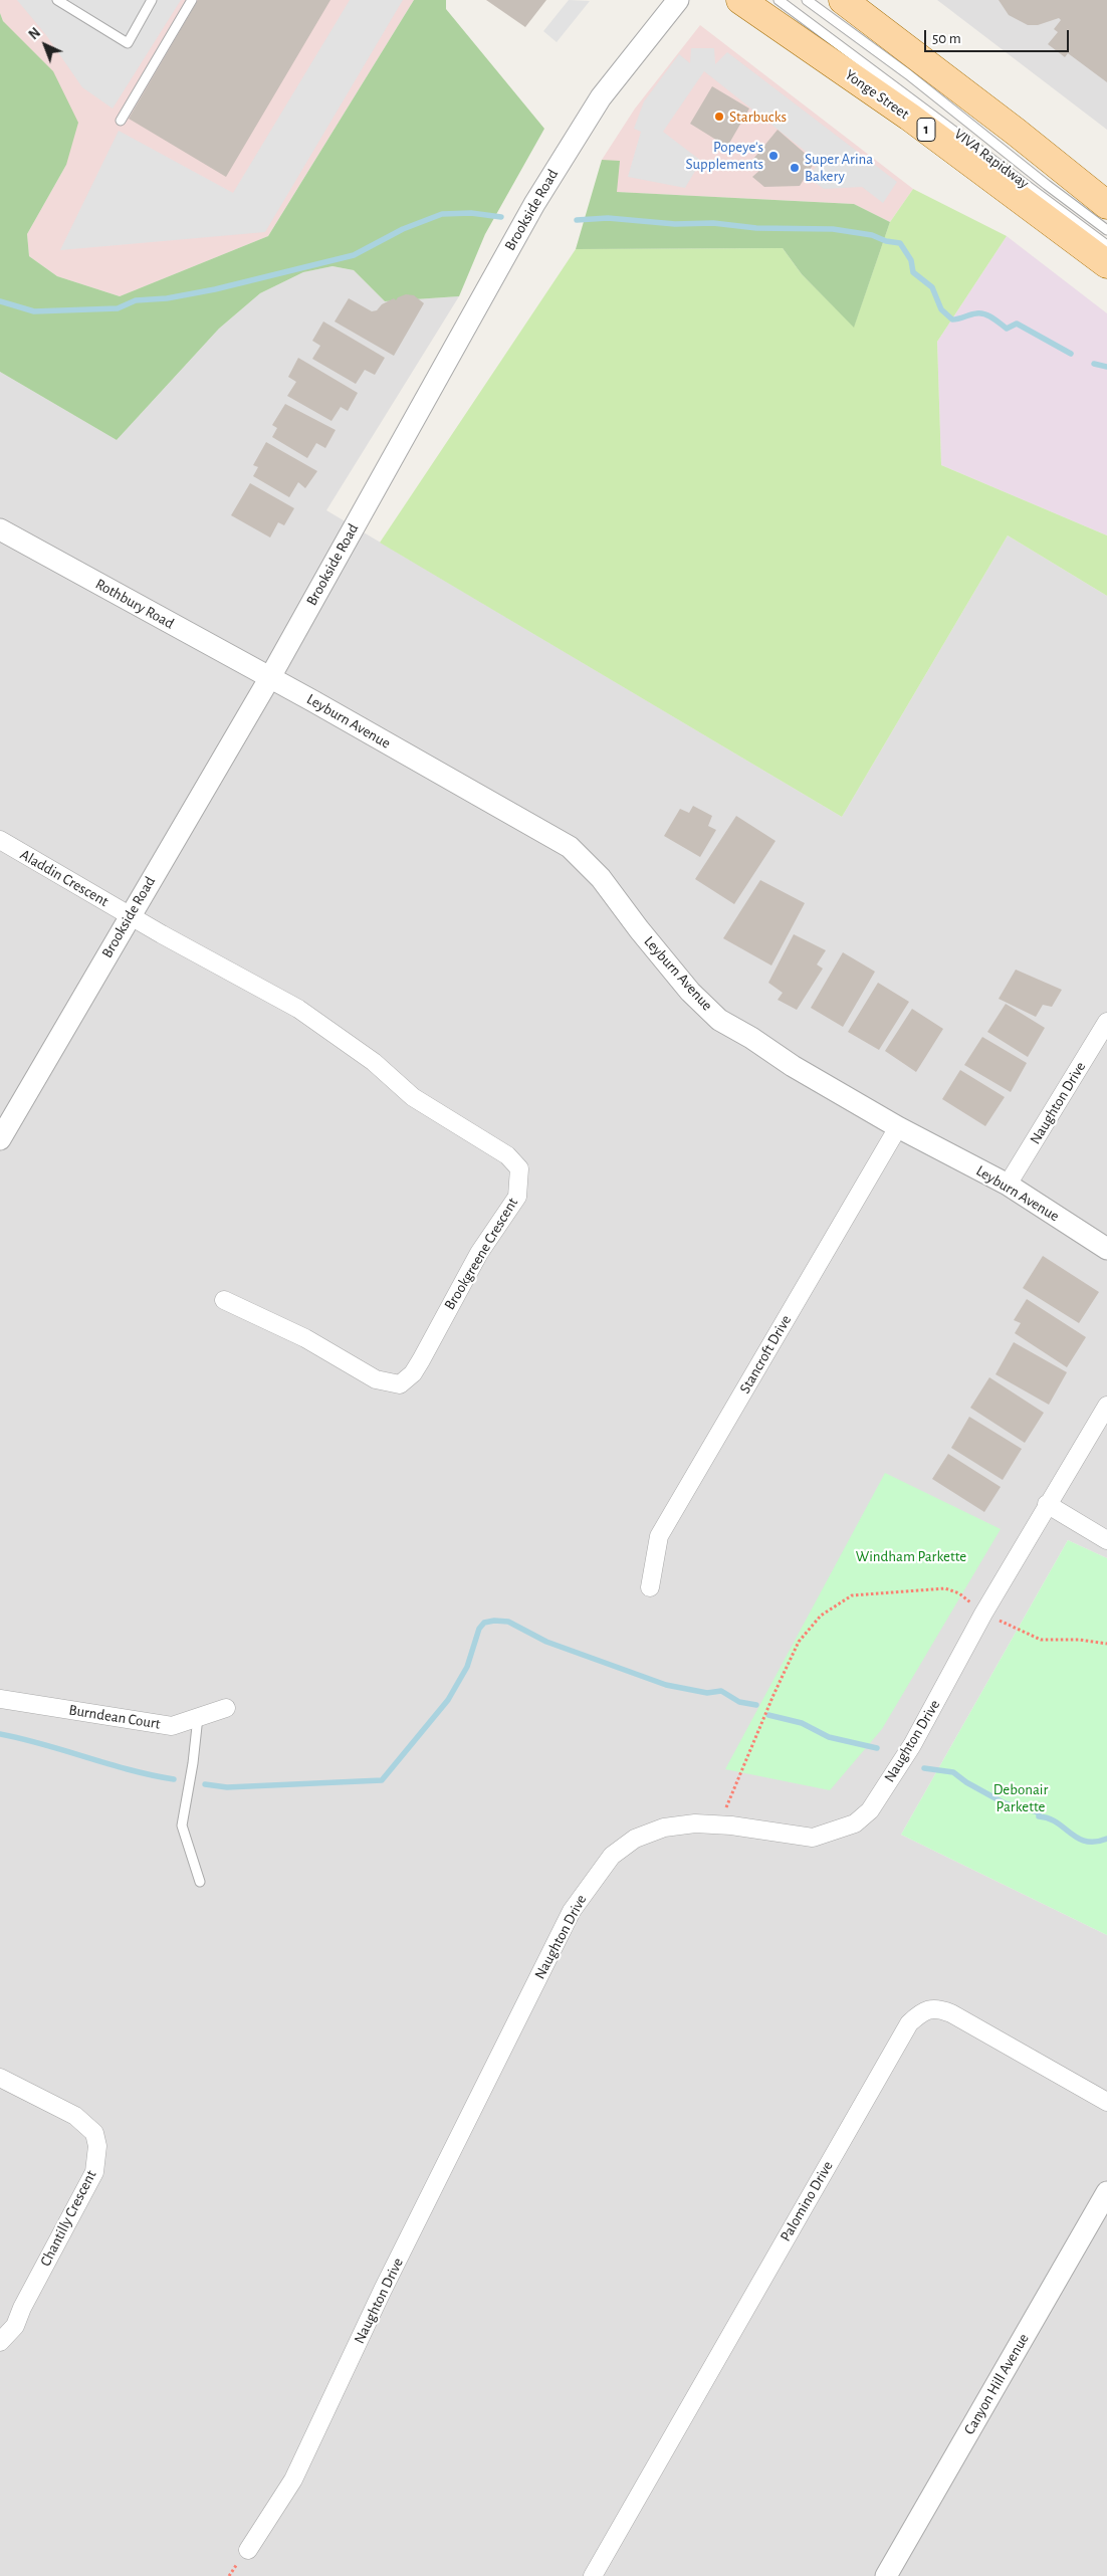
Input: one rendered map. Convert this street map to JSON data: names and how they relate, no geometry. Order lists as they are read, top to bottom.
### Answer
{
  "streets": {
    "main road": ["Yonge Street", "1"],
    "street": [
      "Brookside Road",
      "Rothbury Road",
      "Leyburn Avenue",
      "Aladdin Crescent",
      "Naughton Drive",
      "Brookgreene Crescent",
      "Stancroft Drive",
      "Burndean Court",
      "Palomino Drive",
      "Chantilly Crescent",
      "Canyon Hill Avenue"
    ],
    "lane": ["VIVA Rapidway"]
  },
  "crossings": [
    ["Brookside Road", "Rothbury Road"],
    ["Brookside Road", "Leyburn Avenue"],
    ["Brookside Road", "Aladdin Crescent"],
    ["Brookside Road", "Brookgreene Crescent"],
    ["Rothbury Road", "Leyburn Avenue"],
    ["Leyburn Avenue", "Naughton Drive"],
    ["Leyburn Avenue", "Stancroft Drive"],
    ["Aladdin Crescent", "Brookgreene Crescent"]
  ],
  "parks": ["Windham Parkette", "Debonair Parkette"],
  "places": ["Starbucks", "Popeye's Supplements", "Super Arina Bakery"],
  "scale_bar": "50 m",
  "north": "top left"
}
